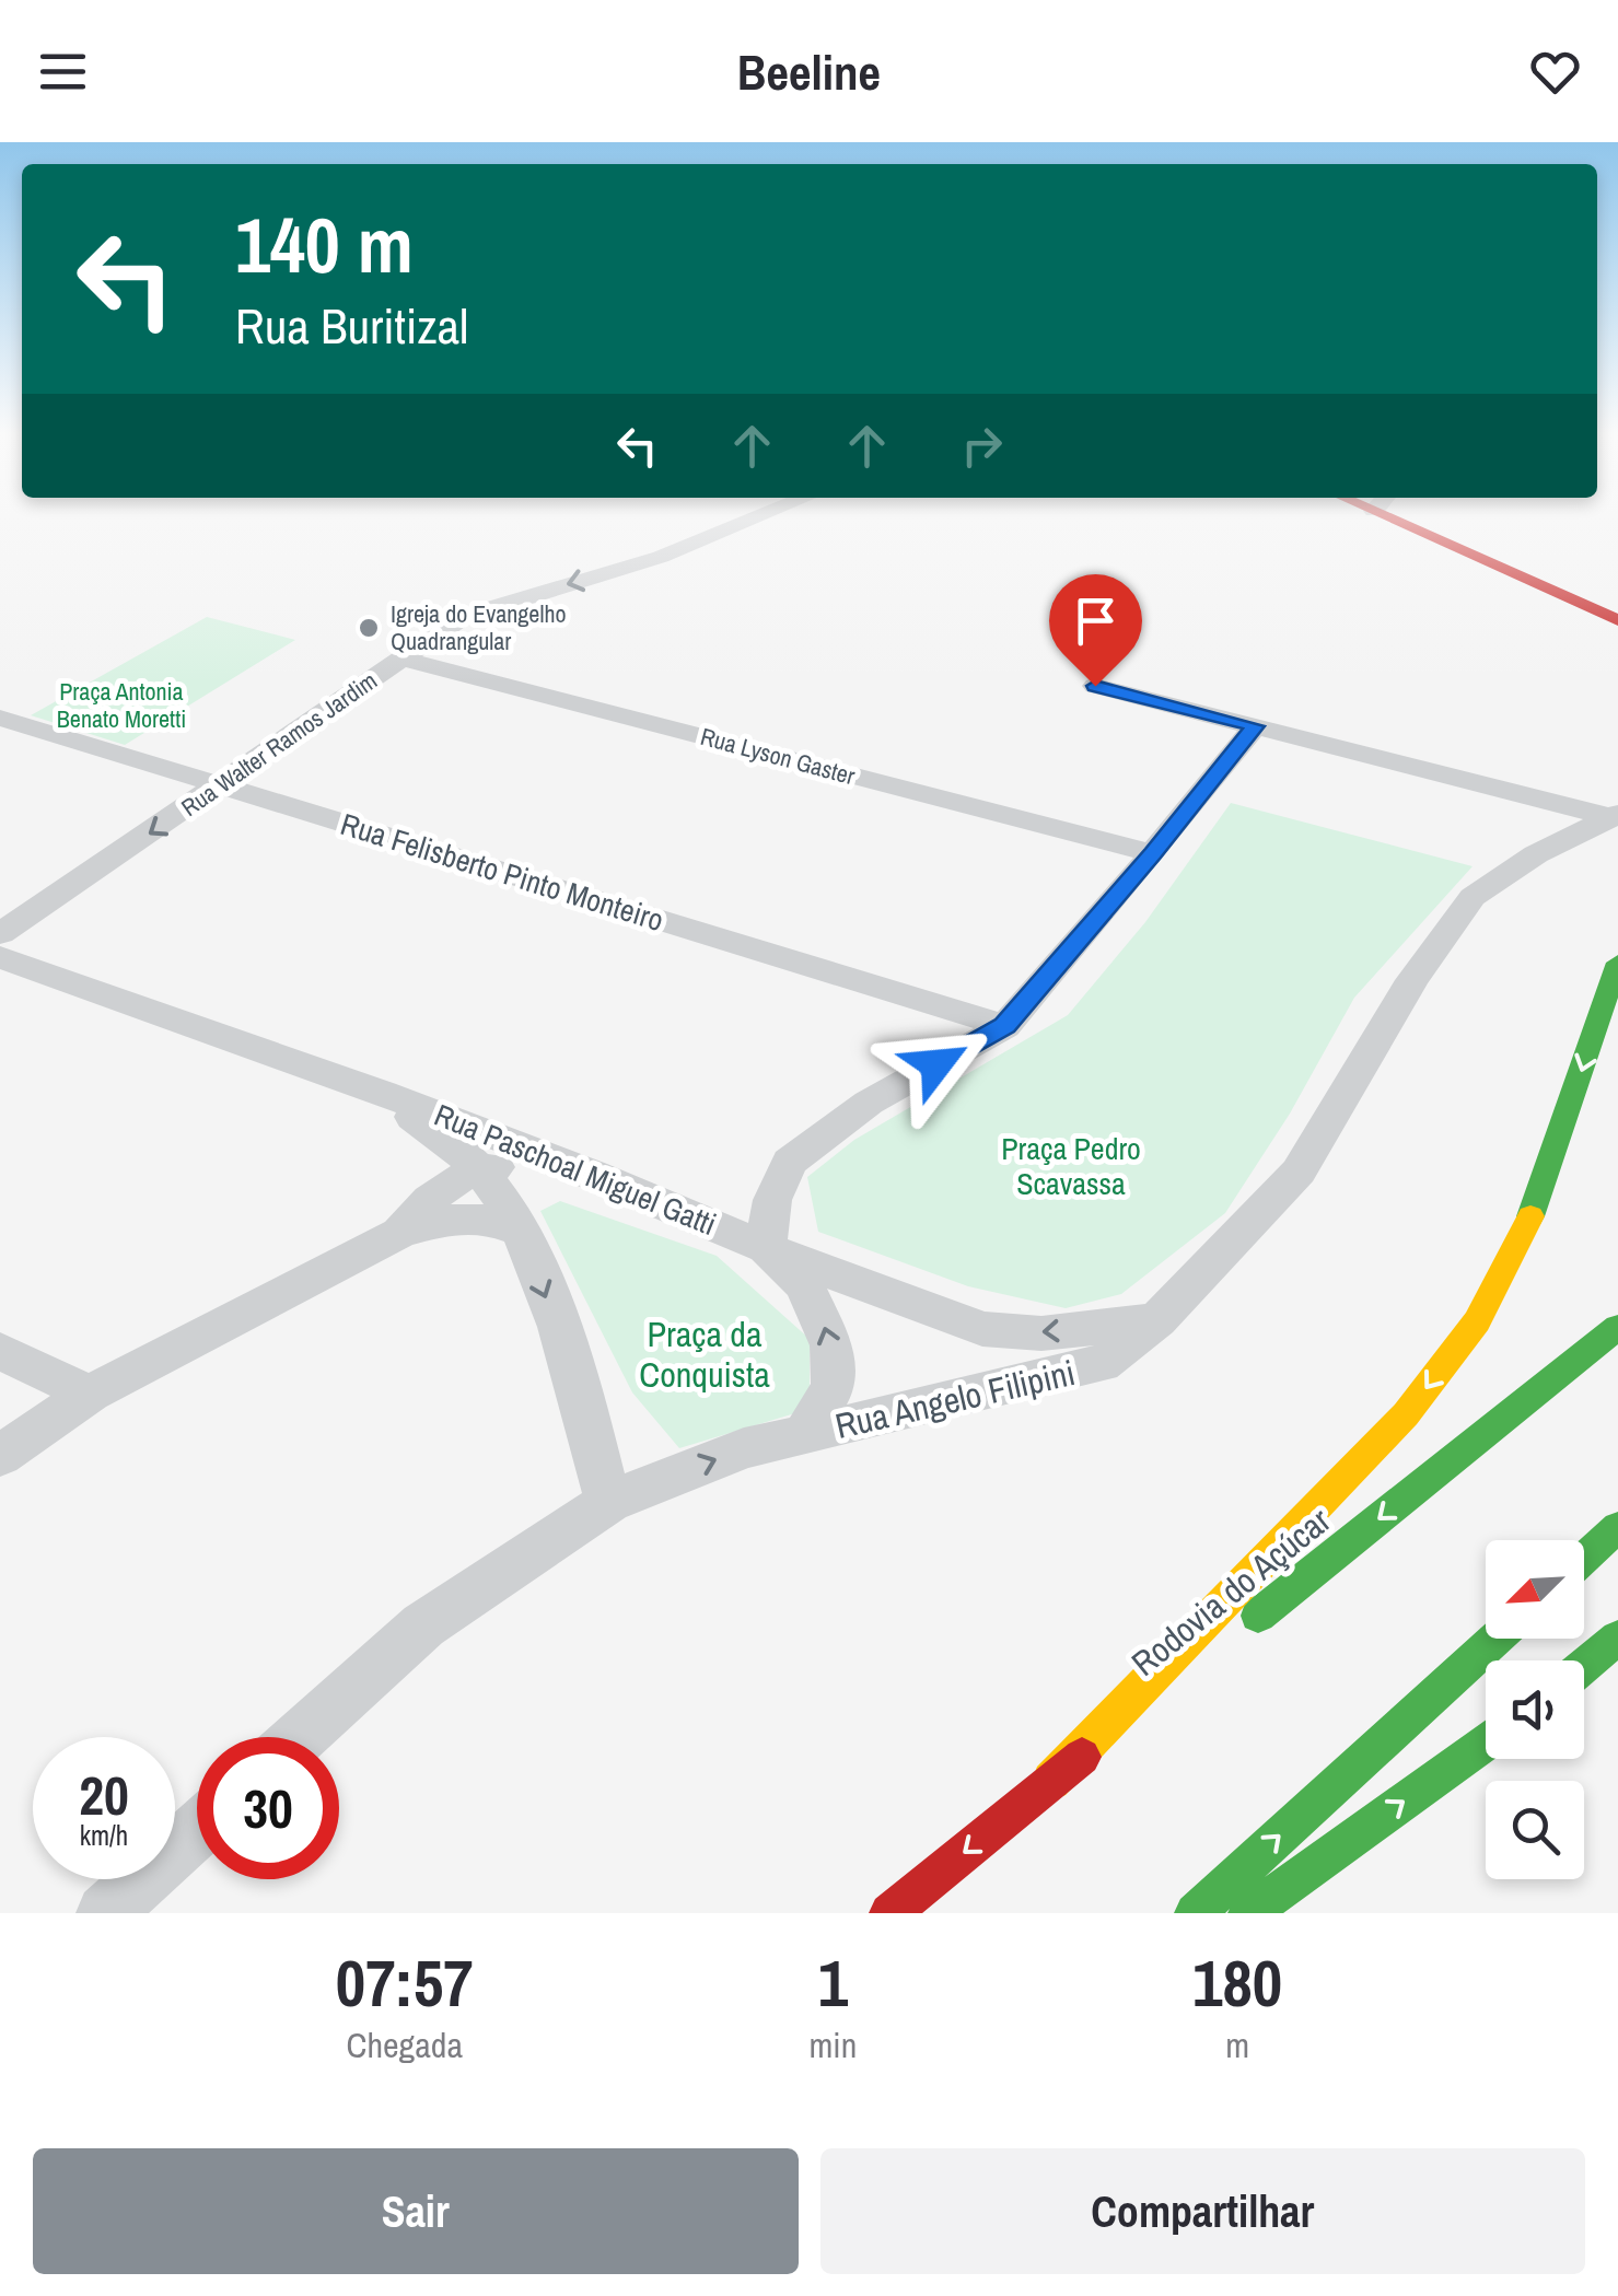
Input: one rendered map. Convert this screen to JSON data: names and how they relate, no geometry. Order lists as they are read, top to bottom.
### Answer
{
  "streets": {
    "main road": ["Rodovia do Açúcar"],
    "street": [
      "Rua Walter Ramos Jardim",
      "Rua Lyson Gaster",
      "Rua Felisberto Pinto Monteiro",
      "Rua Paschoal Miguel Gatti",
      "Rua Angelo Filipini"
    ]
  },
  "crossings": [
    ["Rua Walter Ramos Jardim", "Rua Lyson Gaster"],
    ["Rua Walter Ramos Jardim", "Rua Felisberto Pinto Monteiro"],
    ["Rua Paschoal Miguel Gatti", "Rua Angelo Filipini"]
  ],
  "one_way": ["Rua Walter Ramos Jardim"],
  "parks": ["Praça Antonia Benato Moretti", "Praça Pedro Scavassa", "Praça da Conquista"],
  "places": ["Igreja do Evangelho Quadrangular"],
  "north": "bottom left",
  "page": {
    "header": "Beeline",
    "turn": ["140 m", "Rua Buritizal"],
    "speed": "20 km/h",
    "limit": "30",
    "eta": [
      "07:57",
      "Chegada",
      "1",
      "min",
      "180",
      "m"
    ],
    "buttons": ["Sair", "Compartilhar"]
  }
}
